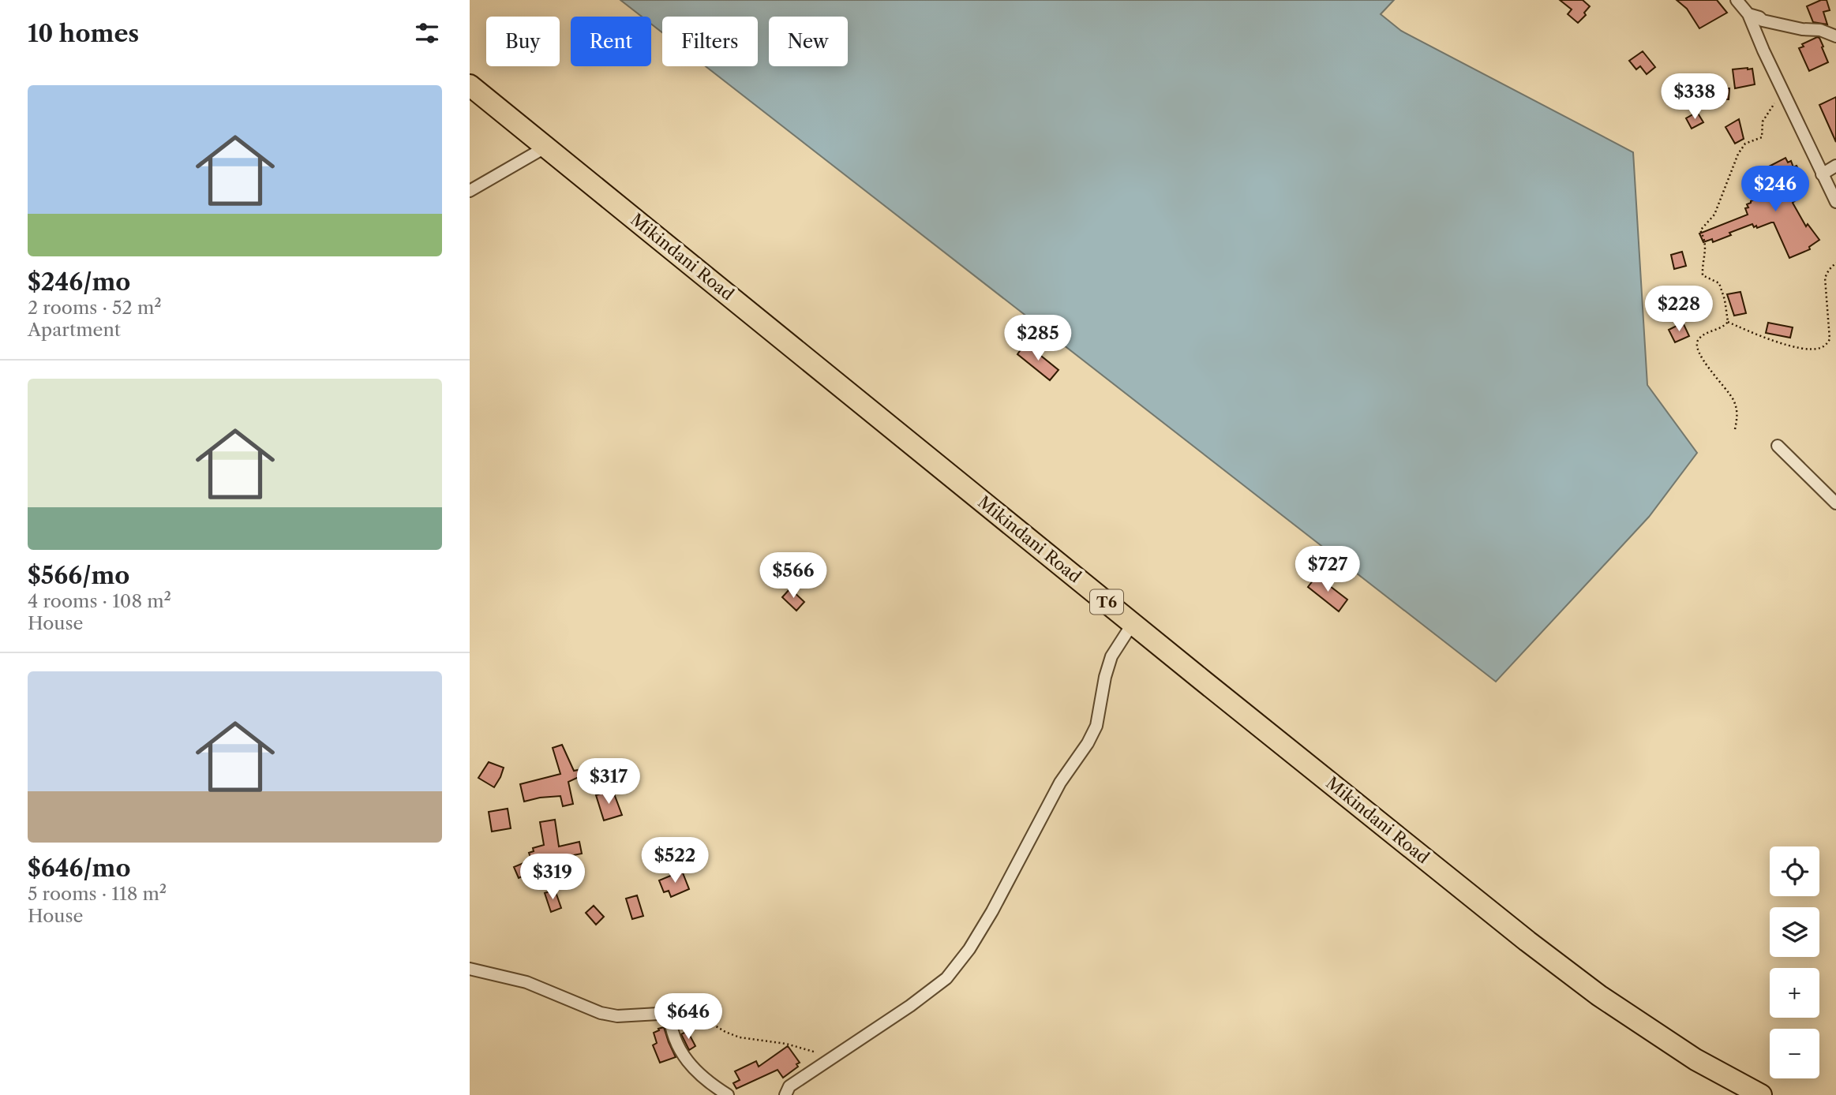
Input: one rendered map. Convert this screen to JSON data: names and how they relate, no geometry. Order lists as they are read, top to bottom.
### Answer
{
  "streets": {
    "highway": ["Mikindani Road", "T6"]
  },
  "page": {
    "heading": "10 homes",
    "chip": [
      "Buy",
      "Rent",
      "Filters",
      "New"
    ],
    "list": [
      {
        "name": "$246/mo",
        "note": "2 rooms · 52 m² · Apartment"
      },
      {
        "name": "$566/mo",
        "note": "4 rooms · 108 m² · House"
      },
      {
        "name": "$646/mo",
        "note": "5 rooms · 118 m² · House"
      }
    ],
    "price": [
      "$338",
      "$246",
      "$228",
      "$285",
      "$727",
      "$566",
      "$317",
      "$522",
      "$319",
      "$646"
    ],
    "map_buttons": ["+", "−"]
  }
}
